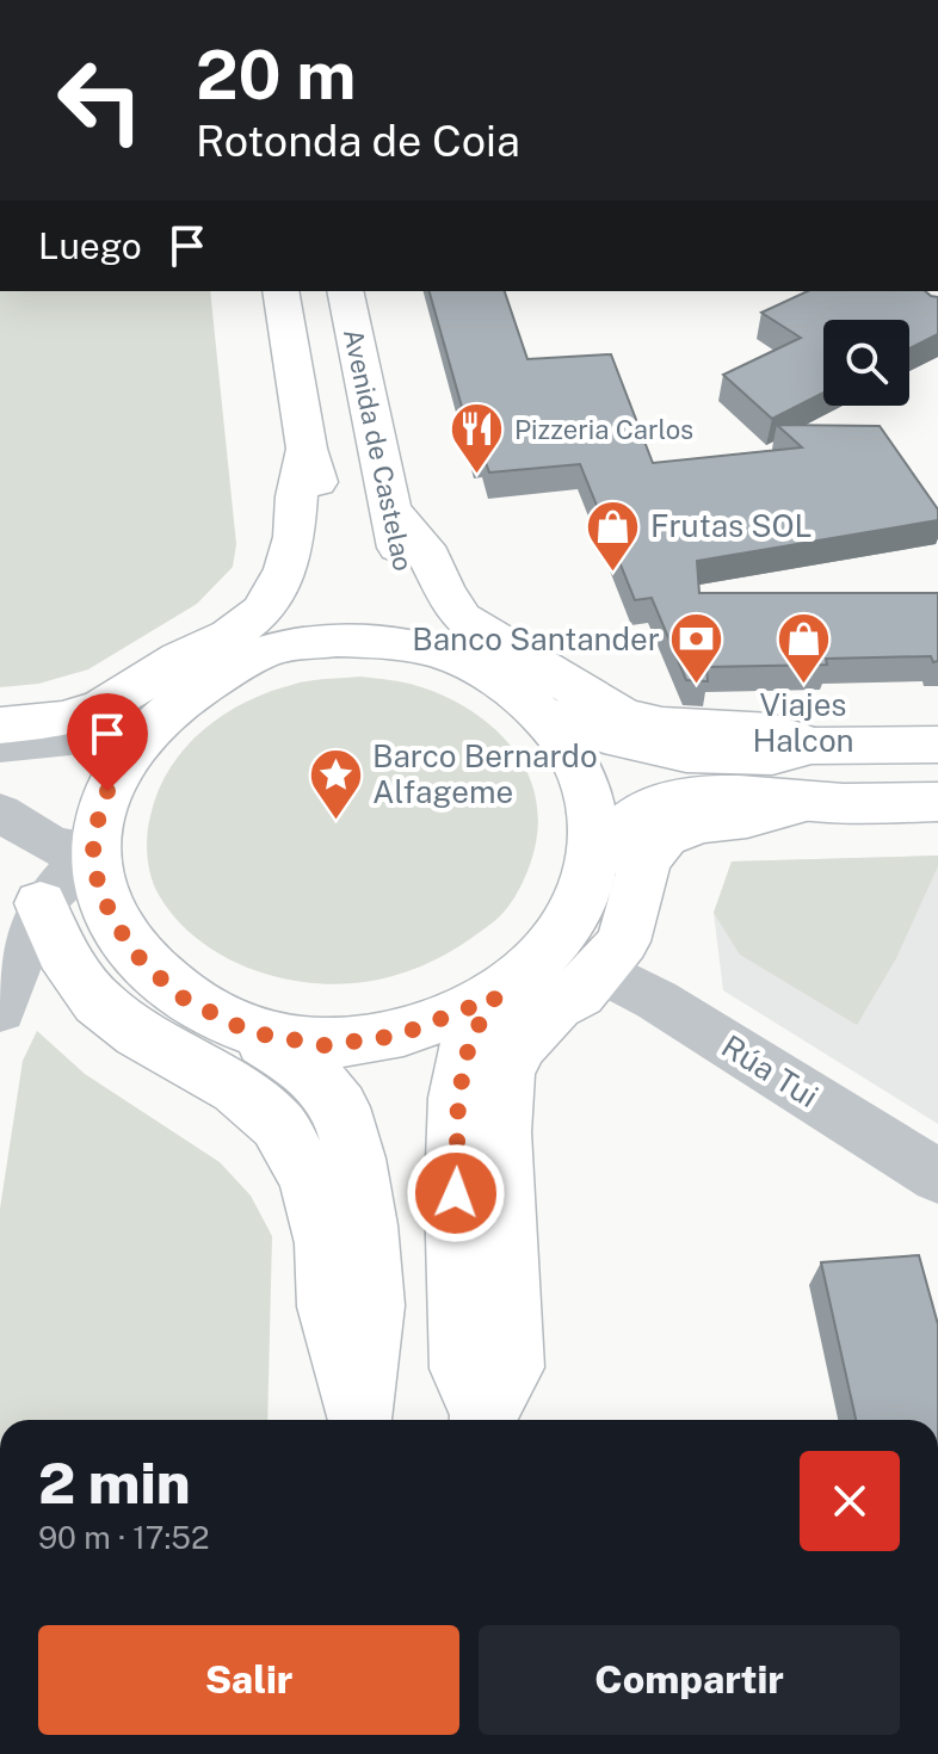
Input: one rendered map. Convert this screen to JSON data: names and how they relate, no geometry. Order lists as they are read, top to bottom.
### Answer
{
  "streets": {
    "main road": ["Avenida de Castelao"],
    "street": ["Rúa Tui"]
  },
  "places": {
    "restaurant": ["Pizzeria Carlos"],
    "shop": ["Frutas SOL", "Viajes Halcon"],
    "bank": ["Banco Santander"],
    "place": ["Barco Bernardo Alfageme"]
  },
  "page": {
    "turn": ["20 m", "Rotonda de Coia"],
    "then": "Luego",
    "heading": ["2 min", "90 m · 17:52"],
    "buttons": ["Salir", "Compartir"]
  }
}
